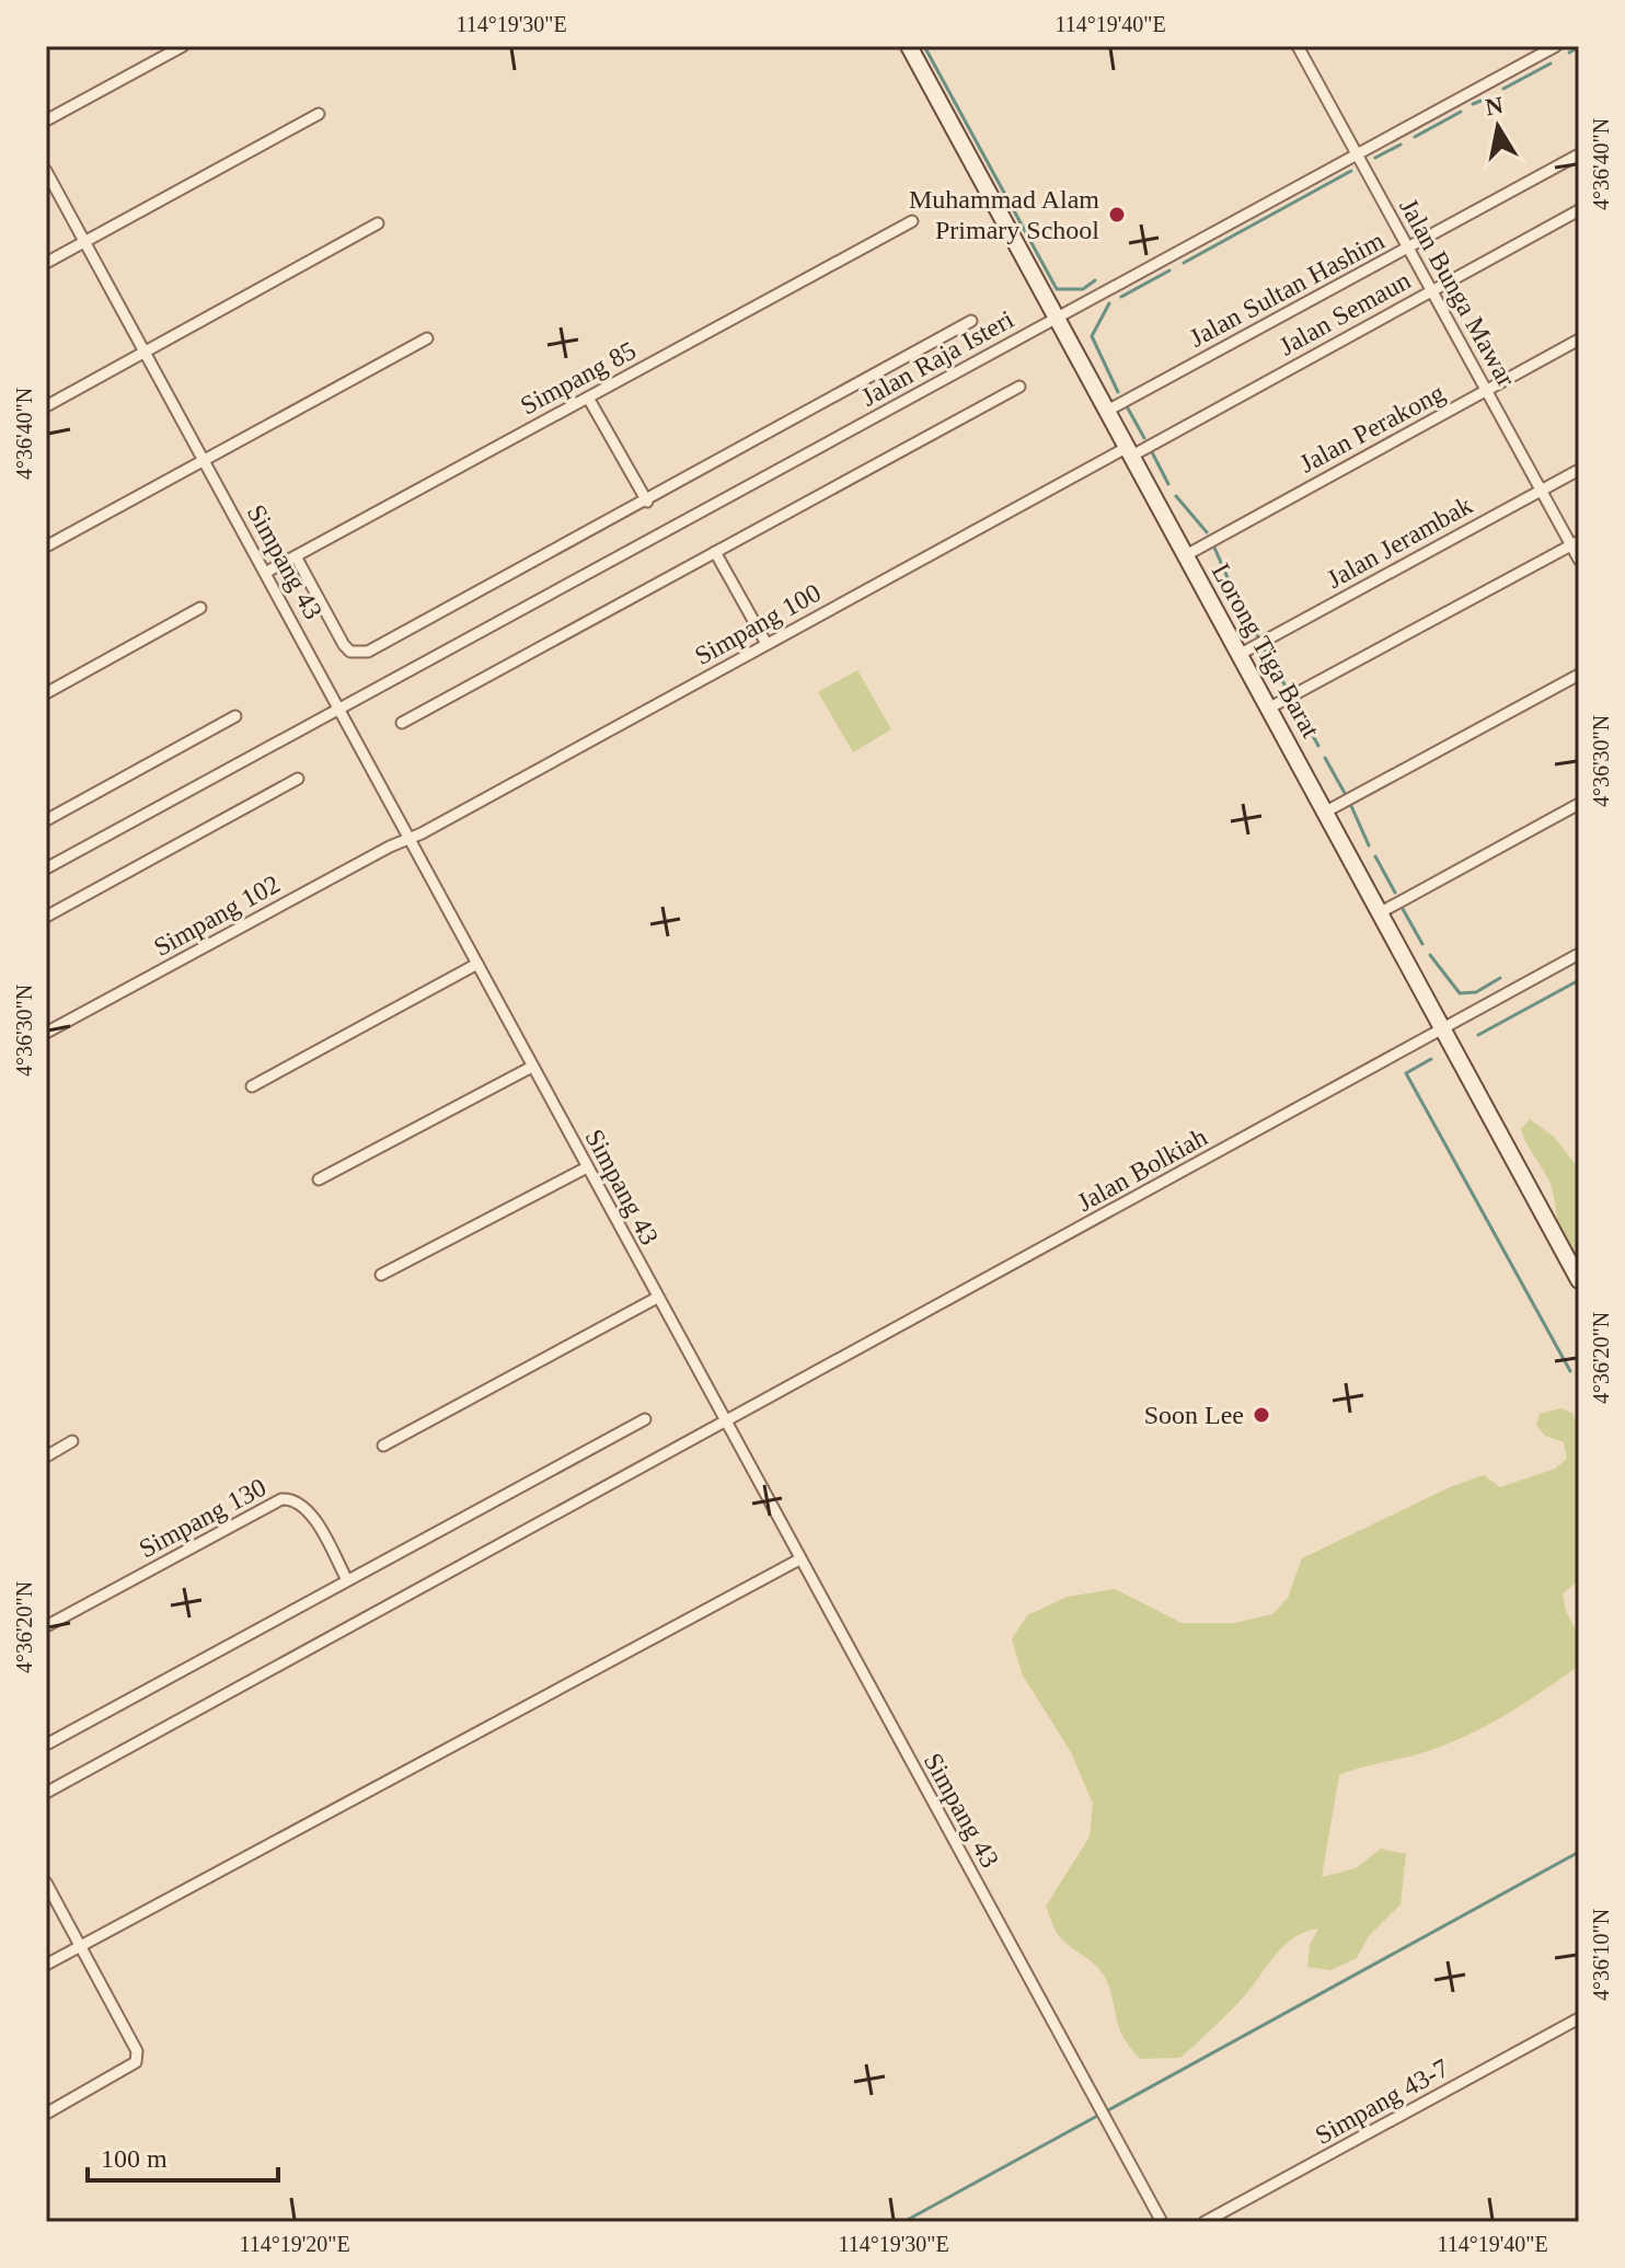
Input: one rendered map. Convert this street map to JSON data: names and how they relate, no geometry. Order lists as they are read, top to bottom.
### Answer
{
  "streets": {
    "main road": ["Lorong Tiga Barat"],
    "street": [
      "Jalan Sultan Hashim",
      "Jalan Bunga Mawar",
      "Jalan Semaun",
      "Jalan Raja Isteri",
      "Simpang 85",
      "Jalan Perakong",
      "Jalan Jerambak",
      "Simpang 43",
      "Simpang 100",
      "Simpang 102",
      "Jalan Bolkiah",
      "Simpang 130",
      "Simpang 43-7"
    ]
  },
  "crossings": [
    ["Jalan Sultan Hashim", "Jalan Bunga Mawar"],
    ["Jalan Sultan Hashim", "Lorong Tiga Barat"],
    ["Jalan Bunga Mawar", "Jalan Semaun"],
    ["Jalan Bunga Mawar", "Jalan Raja Isteri"],
    ["Jalan Bunga Mawar", "Jalan Perakong"],
    ["Jalan Bunga Mawar", "Jalan Jerambak"],
    ["Jalan Semaun", "Simpang 100"],
    ["Jalan Semaun", "Lorong Tiga Barat"],
    ["Jalan Raja Isteri", "Simpang 43"],
    ["Jalan Raja Isteri", "Lorong Tiga Barat"],
    ["Simpang 85", "Simpang 43"],
    ["Jalan Perakong", "Lorong Tiga Barat"],
    ["Jalan Jerambak", "Lorong Tiga Barat"],
    ["Simpang 43", "Simpang 100"],
    ["Simpang 43", "Simpang 102"],
    ["Simpang 43", "Jalan Bolkiah"],
    ["Simpang 100", "Lorong Tiga Barat"],
    ["Simpang 100", "Simpang 102"],
    ["Lorong Tiga Barat", "Jalan Bolkiah"]
  ],
  "places": ["Muhammad Alam Primary School", "Soon Lee"],
  "scale_bar": "100 m",
  "north": "top",
  "coordinates": [
    "114°19'30\"E",
    "114°19'40\"E",
    "4°36'40\"N",
    "4°36'30\"N",
    "4°36'20\"N",
    "4°36'10\"N",
    "114°19'20\"E"
  ]
}
